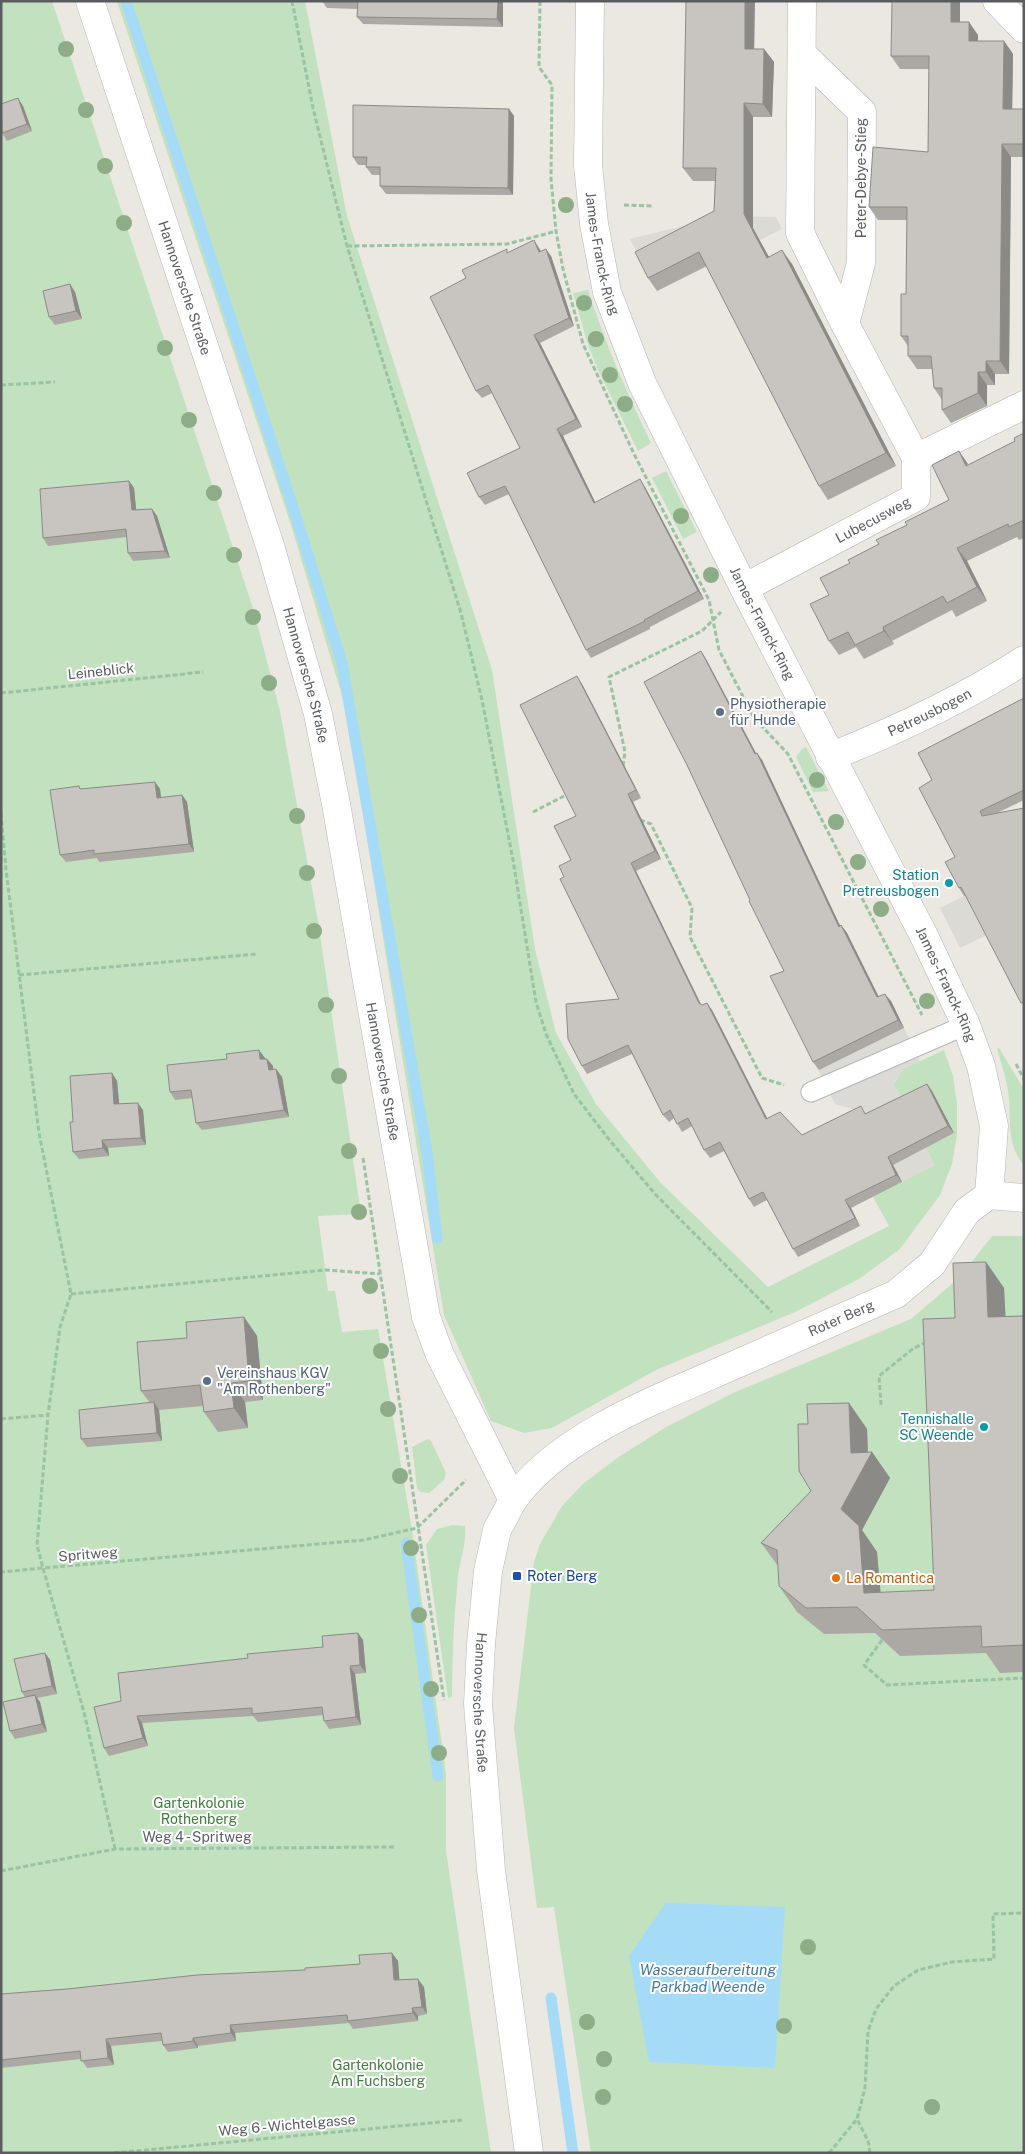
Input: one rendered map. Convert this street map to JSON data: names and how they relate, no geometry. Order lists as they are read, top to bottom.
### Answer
{
  "streets": {
    "street": [
      "Peter-Debye-Stieg",
      "James-Franck-Ring",
      "Hannoversche Straße",
      "Lubecusweg",
      "Petreusbogen",
      "Roter Berg"
    ],
    "path": [
      "Leineblick",
      "Spritweg",
      "Weg 4 - Spritweg",
      "Weg 6 - Wichtelgasse"
    ]
  },
  "crossings": [
    ["James-Franck-Ring", "Lubecusweg"],
    ["James-Franck-Ring", "Petreusbogen"],
    ["James-Franck-Ring", "Roter Berg"],
    ["Hannoversche Straße", "Roter Berg"],
    ["Spritweg", "Weg 4 - Spritweg"]
  ],
  "water": ["Wasseraufbereitung Parkbad Weende"],
  "parks": ["Gartenkolonie Rothenberg", "Gartenkolonie Am Fuchsberg"],
  "places": {
    "other": [
      "Physiotherapie für Hunde",
      "Station Pretreusbogen",
      "Vereinshaus KGV \"Am Rothenberg\"",
      "Tennishalle SC Weende",
      "La Romantica"
    ],
    "transit": ["Roter Berg"]
  }
}
